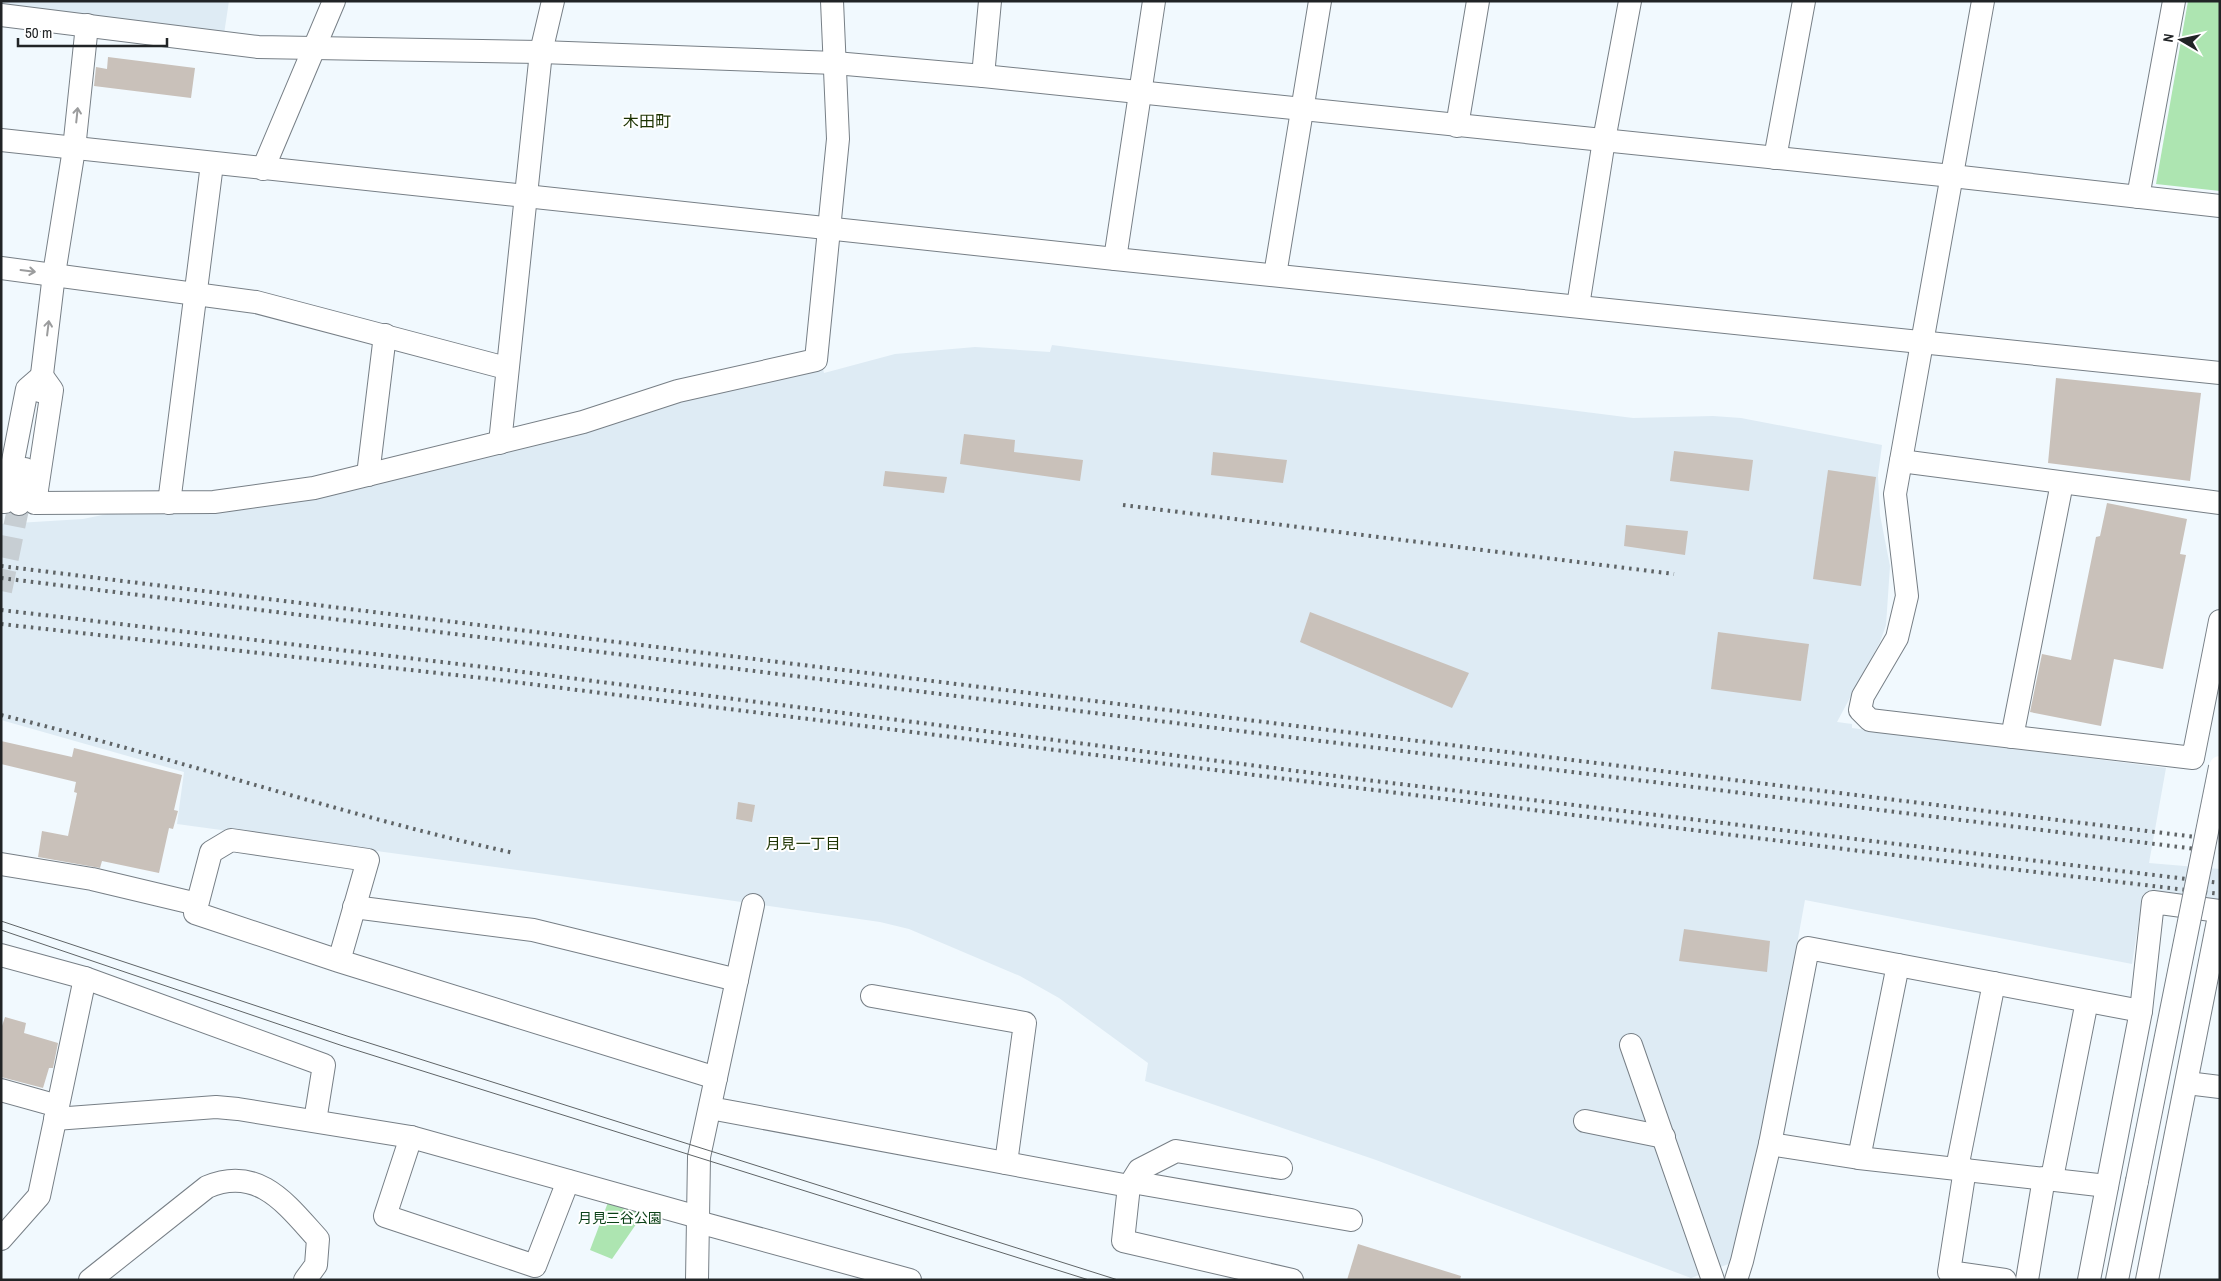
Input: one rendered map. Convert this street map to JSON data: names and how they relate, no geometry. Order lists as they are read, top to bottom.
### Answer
{
  "districts": ["木田町", "月見一丁目"],
  "parks": ["月見三谷公園"],
  "scale_bar": "50 m",
  "north": "left"
}
